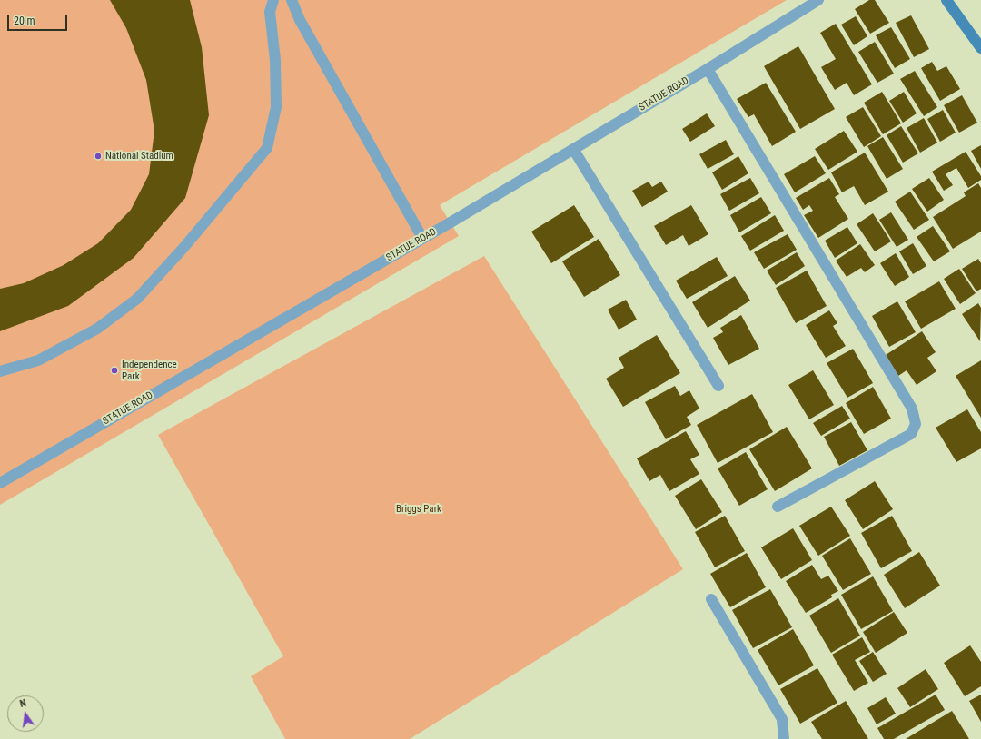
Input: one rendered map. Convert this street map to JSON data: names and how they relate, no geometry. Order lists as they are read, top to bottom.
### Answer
{
  "streets": {
    "street": ["STATUE ROAD"]
  },
  "parks": ["Briggs Park"],
  "places": ["National Stadium", "Independence Park"],
  "scale_bar": "20 m",
  "north": "top"
}
